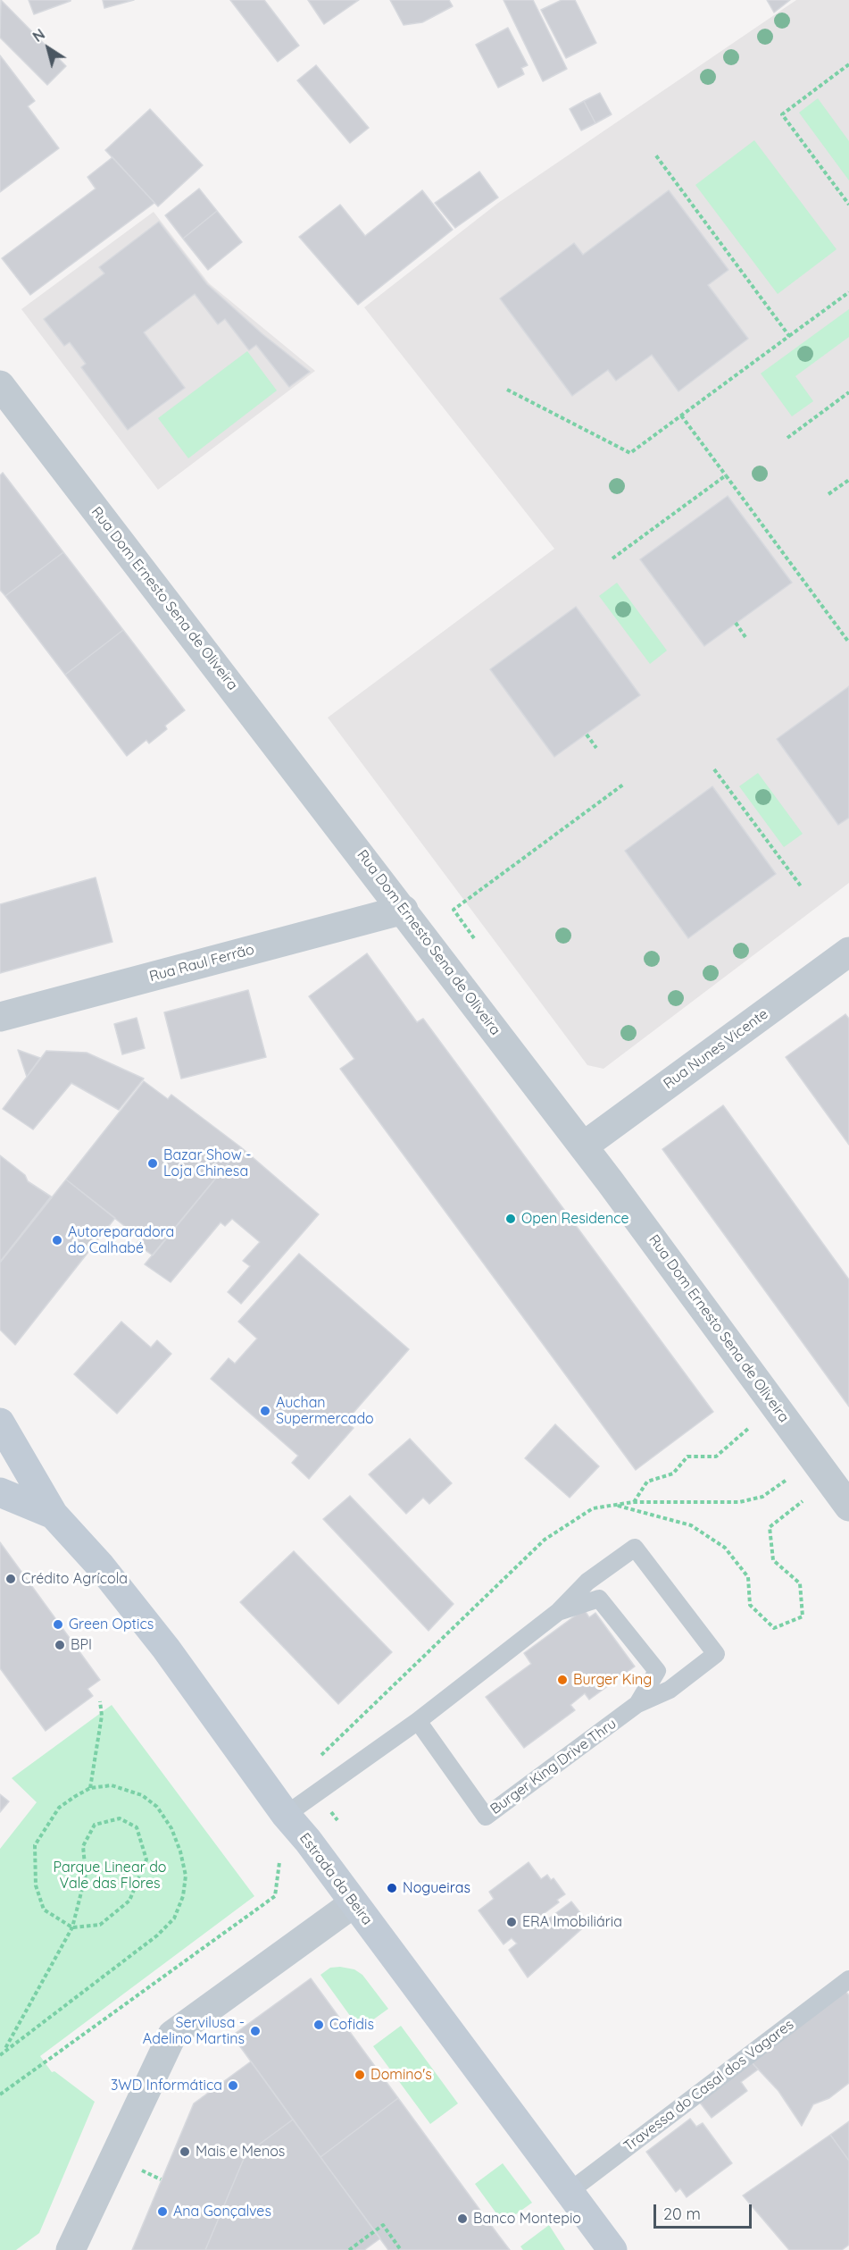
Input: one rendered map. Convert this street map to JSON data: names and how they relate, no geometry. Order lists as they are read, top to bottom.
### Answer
{
  "streets": {
    "main road": ["Estrada da Beira"],
    "street": ["Rua Dom Ernesto Sena de Oliveira", "Rua Raul Ferrão", "Rua Nunes Vicente"],
    "lane": ["Burger King Drive Thru", "Travessa do Casal dos Vagares"]
  },
  "crossings": [
    ["Rua Dom Ernesto Sena de Oliveira", "Rua Raul Ferrão"],
    ["Rua Dom Ernesto Sena de Oliveira", "Rua Nunes Vicente"],
    ["Burger King Drive Thru", "Estrada da Beira"],
    ["Estrada da Beira", "Travessa do Casal dos Vagares"]
  ],
  "parks": ["Parque Linear do Vale das Flores"],
  "places": [
    "Bazar Show - Loja Chinesa",
    "Open Residence",
    "Autoreparadora do Calhabé",
    "Auchan Supermercado",
    "Crédito Agrícola",
    "Green Optics",
    "BPI",
    "Burger King",
    "Nogueiras",
    "ERA Imobiliária",
    "Cofidis",
    "Servilusa - Adelino Martins",
    "Domino's",
    "3WD Informática",
    "Mais e Menos",
    "Ana Gonçalves",
    "Banco Montepio"
  ],
  "scale_bar": "20 m",
  "north": "top left"
}
